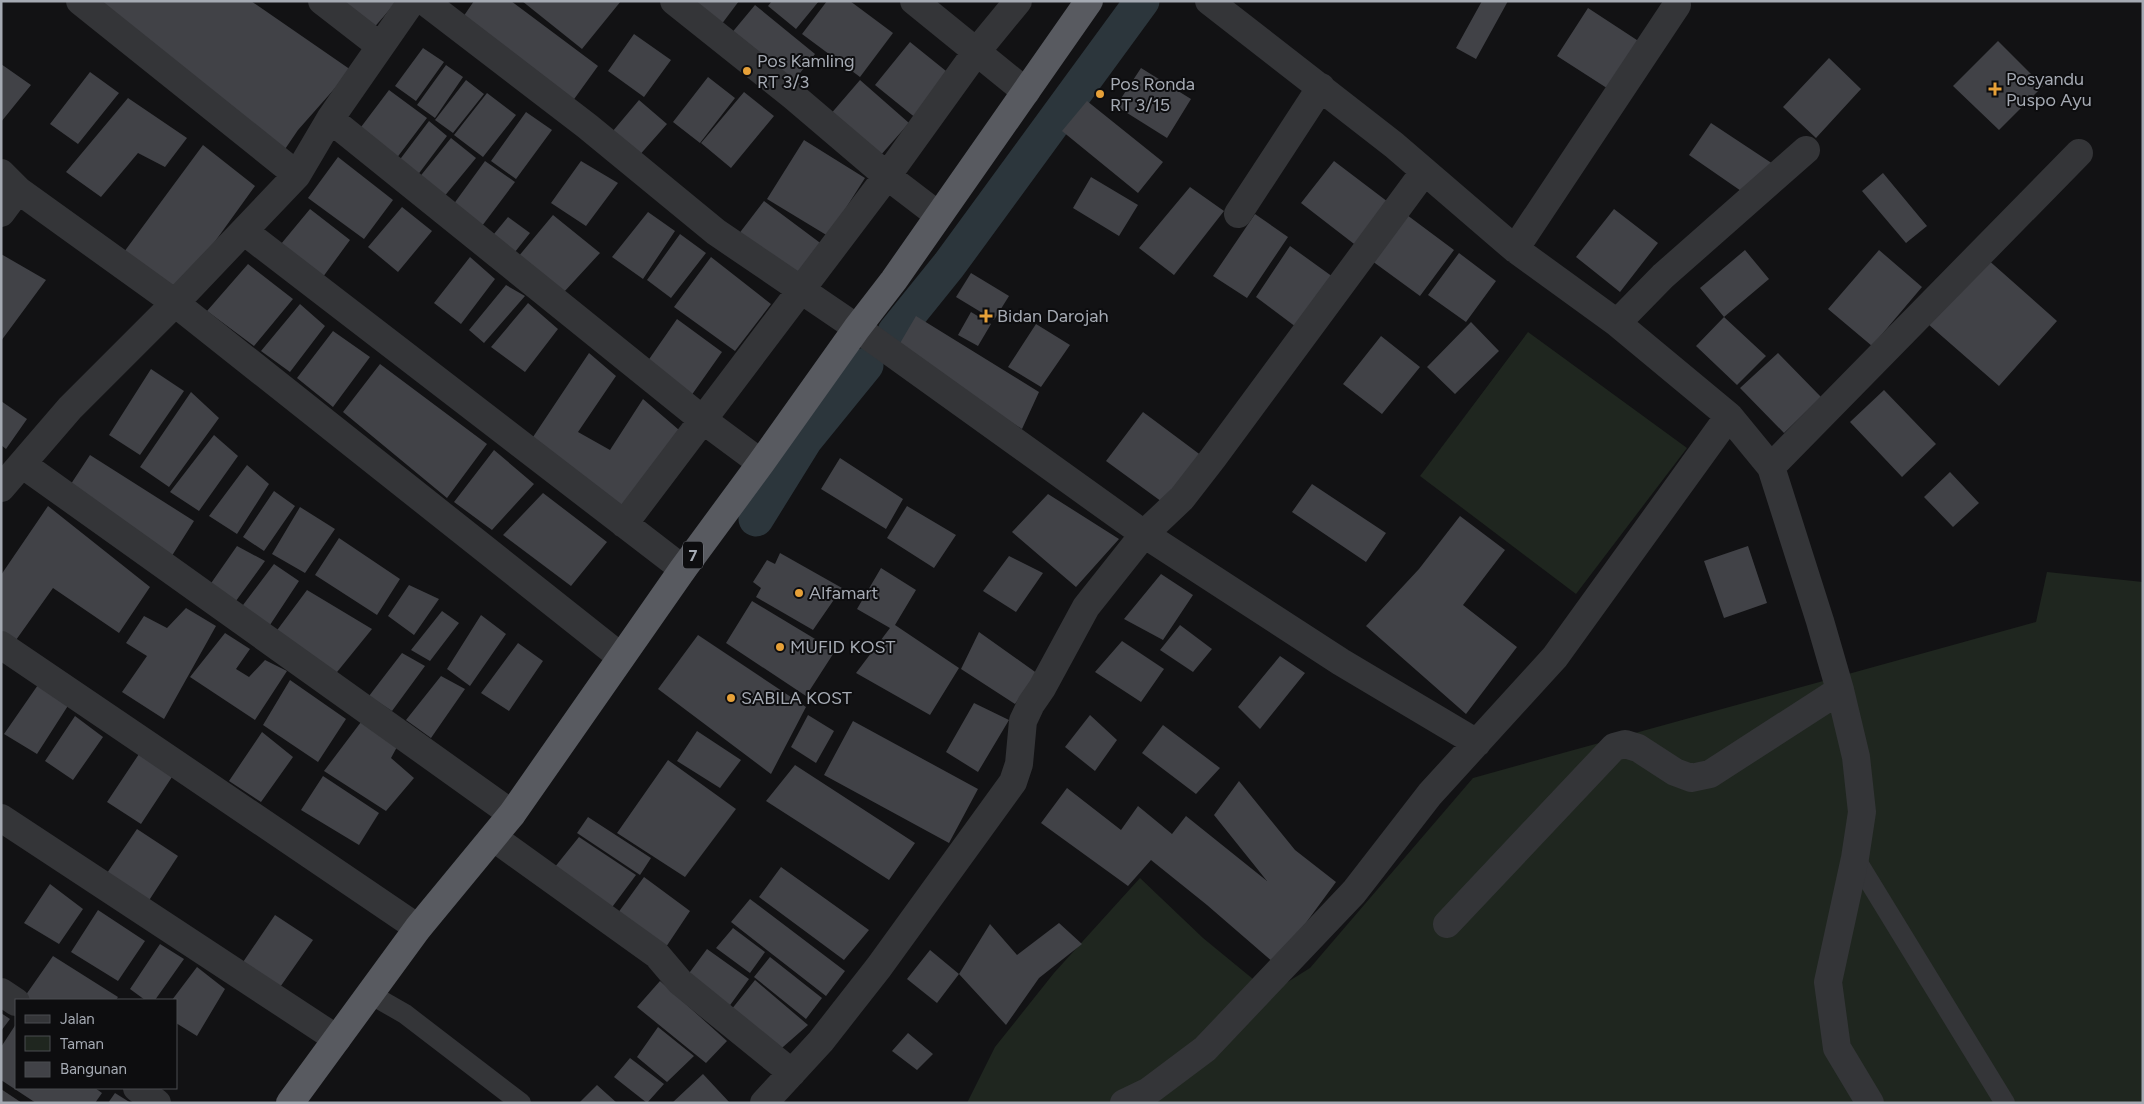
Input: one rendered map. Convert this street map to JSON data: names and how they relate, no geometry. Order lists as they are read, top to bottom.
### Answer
{
  "streets": {
    "highway": ["7"]
  },
  "places": {
    "other": [
      "Pos Kamling RT 3/3",
      "Pos Ronda RT 3/15",
      "Alfamart",
      "MUFID KOST",
      "SABILA KOST"
    ],
    "health": ["Posyandu Puspo Ayu", "Bidan Darojah"]
  },
  "legend": ["Jalan", "Taman", "Bangunan"]
}
